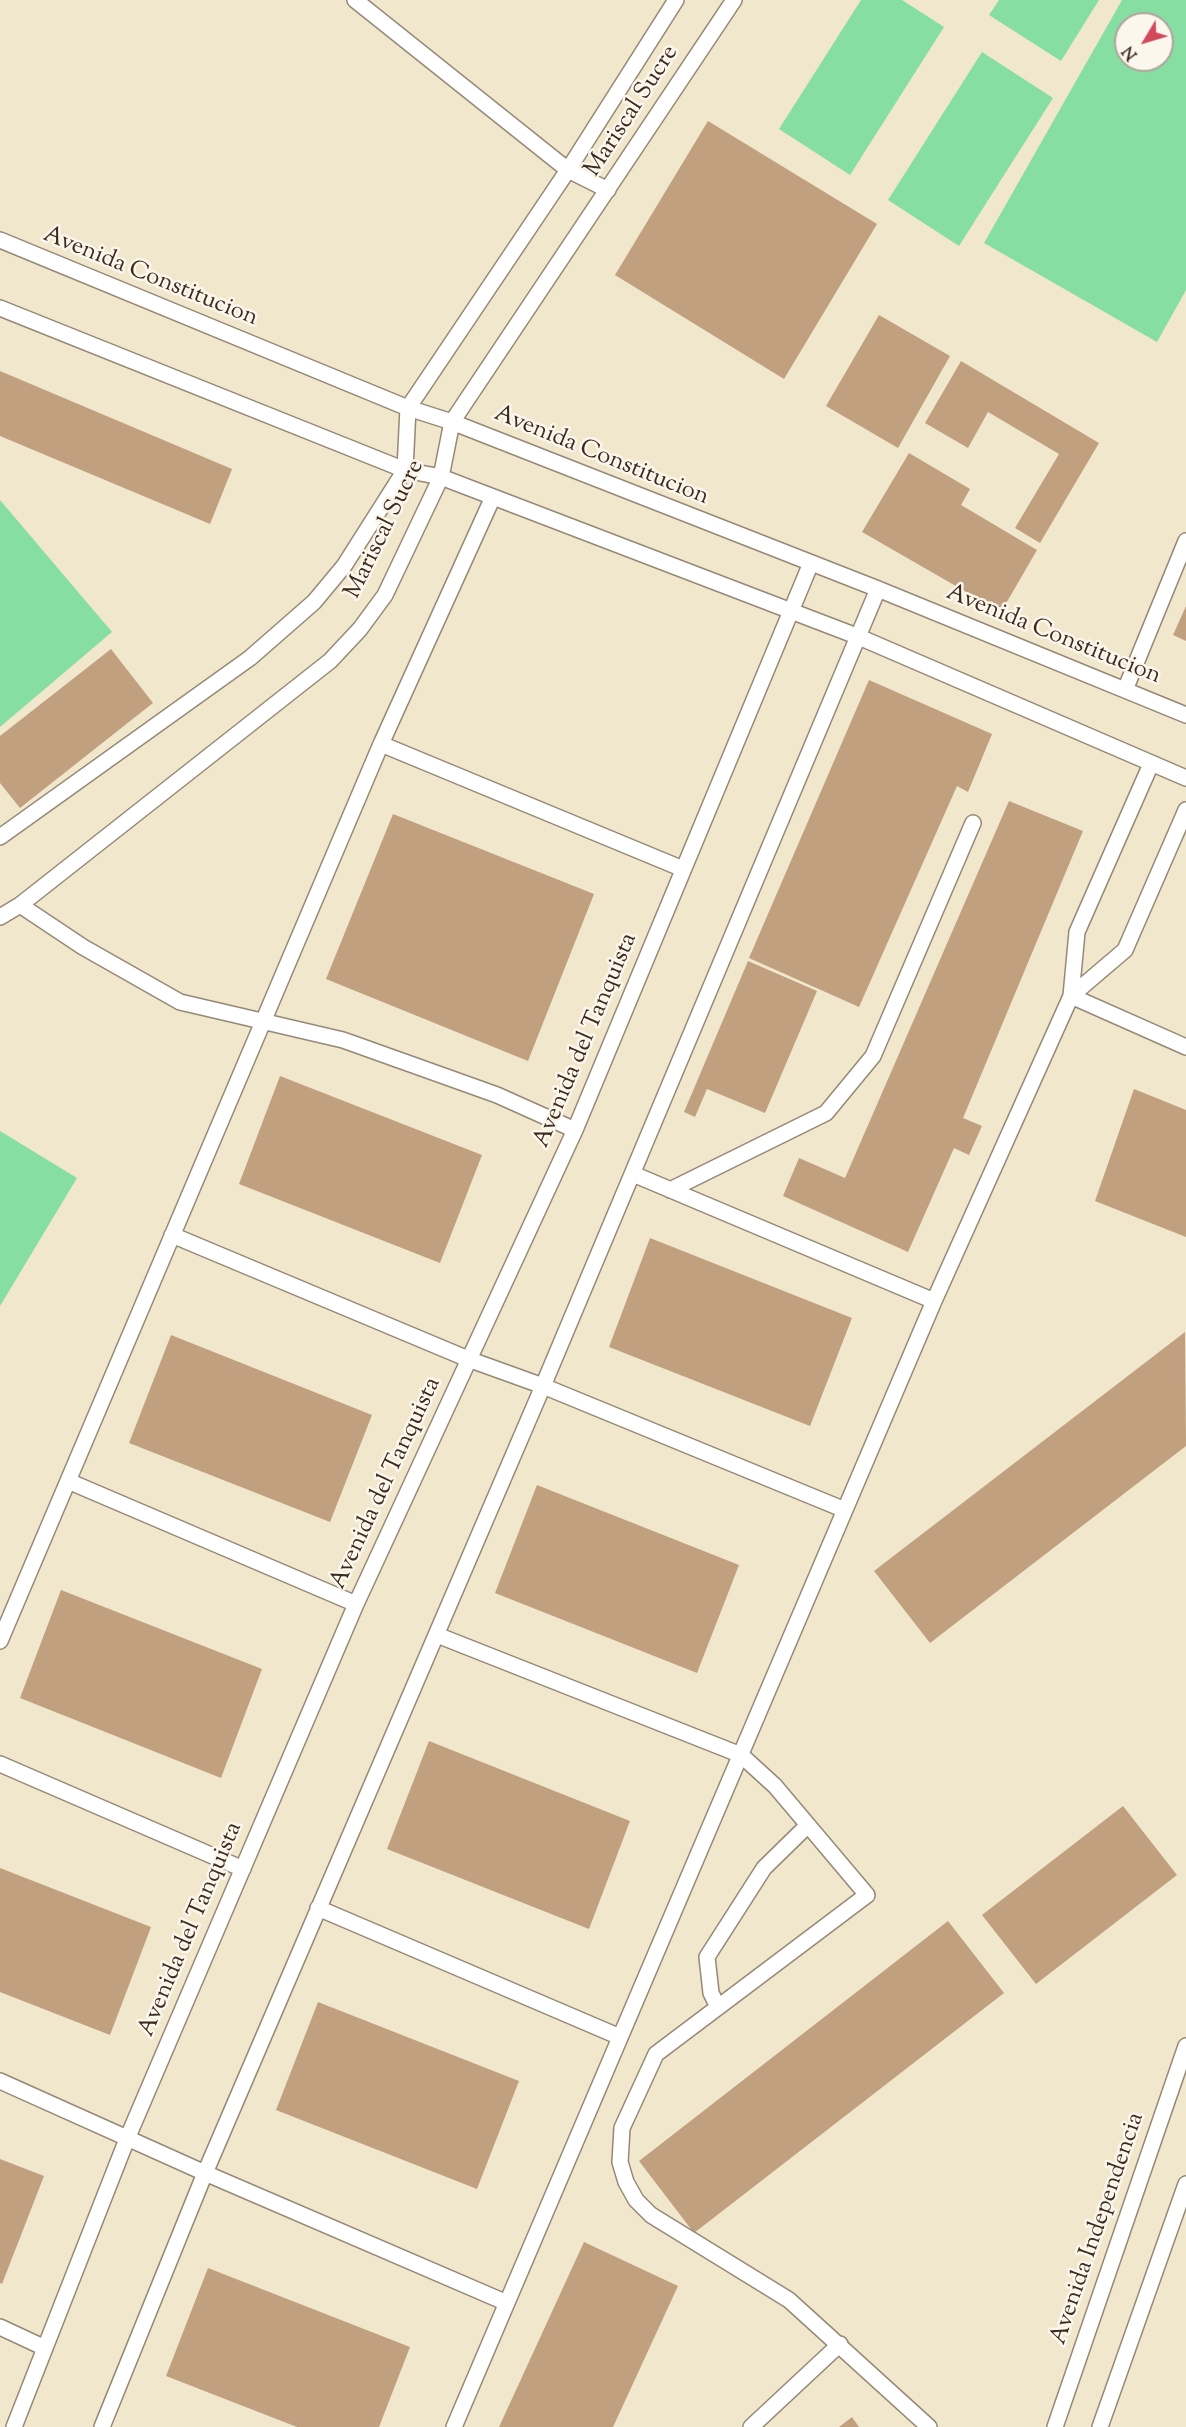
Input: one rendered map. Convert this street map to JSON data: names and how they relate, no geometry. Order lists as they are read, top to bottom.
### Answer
{
  "streets": {
    "lane": [
      "Mariscal Sucre",
      "Avenida Constitucion",
      "Avenida del Tanquista",
      "Avenida Independencia"
    ]
  },
  "crossings": [
    ["Mariscal Sucre", "Avenida Constitucion"],
    ["Avenida Constitucion", "Avenida del Tanquista"]
  ],
  "north": "bottom left"
}
